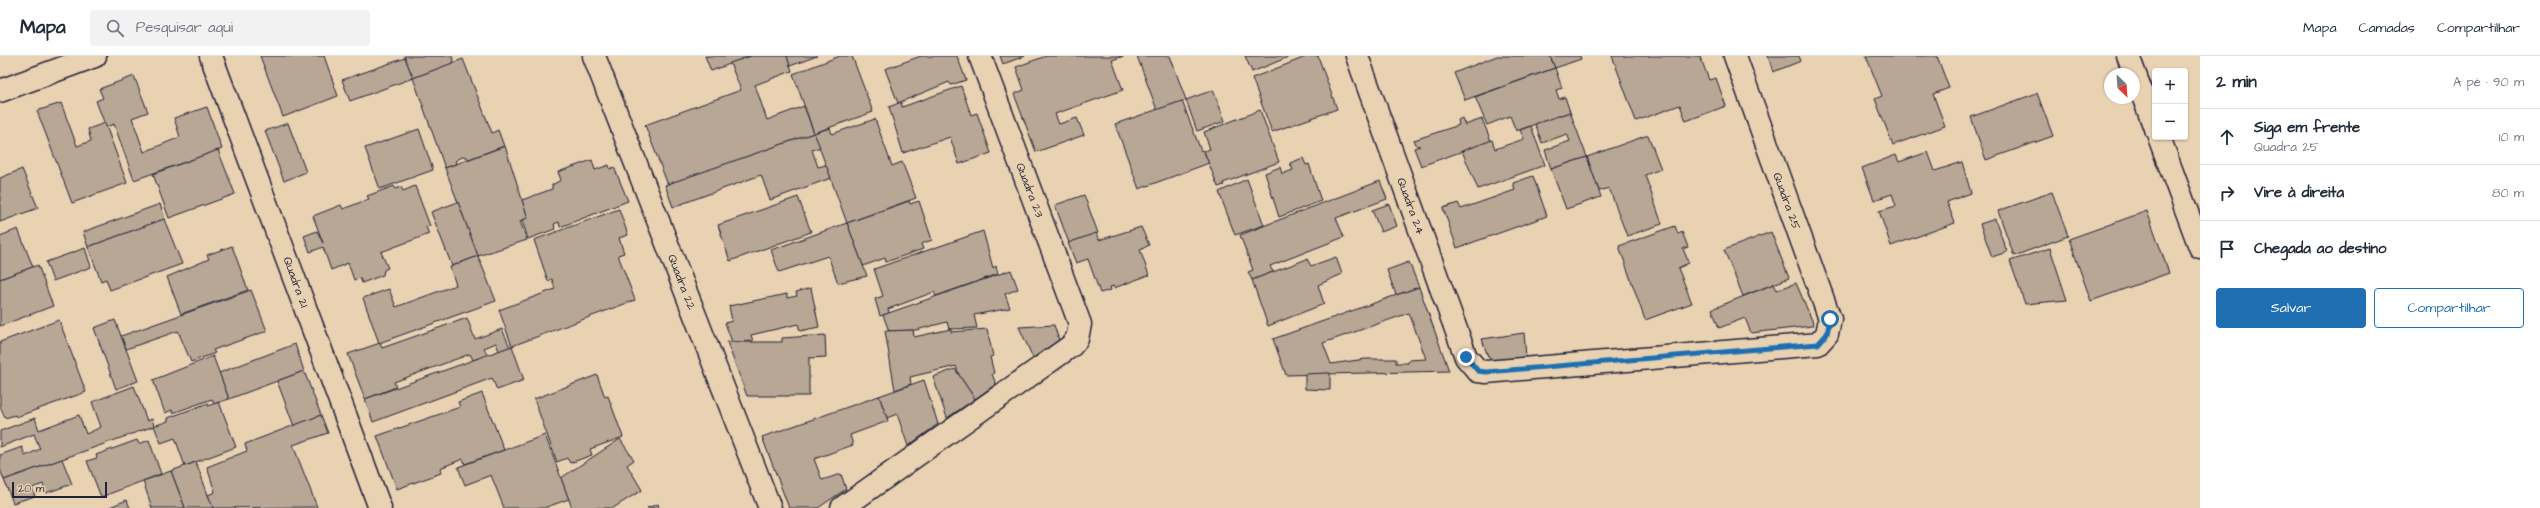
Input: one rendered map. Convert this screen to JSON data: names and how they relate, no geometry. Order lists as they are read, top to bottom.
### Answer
{
  "streets": {
    "street": [
      "Quadra 23",
      "Quadra 25",
      "Quadra 24",
      "Quadra 21",
      "Quadra 22"
    ]
  },
  "crossings": [
    ["Quadra 25", "Quadra 24"]
  ],
  "scale_bar": "20 m",
  "north": "bottom right",
  "page": {
    "header": "Mapa",
    "search": "Pesquisar aqui",
    "nav": ["Mapa", "Camadas", "Compartilhar"],
    "heading": ["2 min", "A pé · 90 m"],
    "map_buttons": ["+", "−"],
    "list": [
      ["Siga em frente", "Quadra 25", "10 m"],
      ["Vire à direita", "80 m"],
      "Chegada ao destino"
    ],
    "buttons": ["Salvar", "Compartilhar"],
    "scale": "20 m"
  }
}
